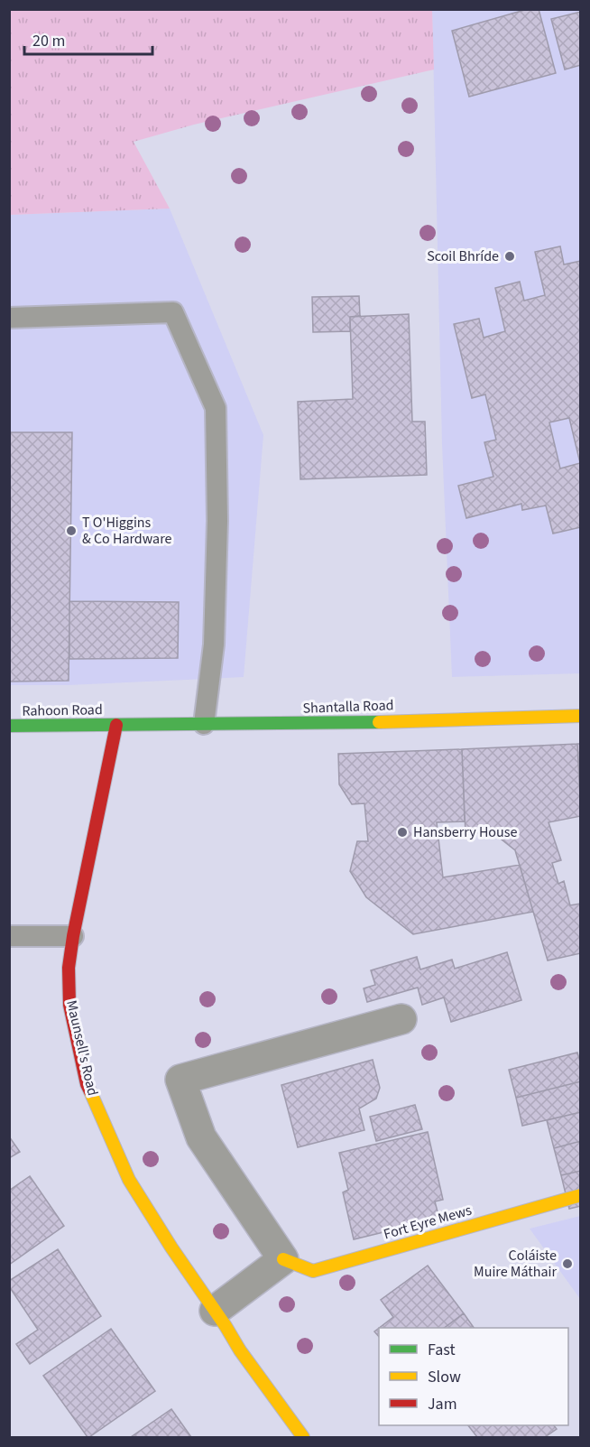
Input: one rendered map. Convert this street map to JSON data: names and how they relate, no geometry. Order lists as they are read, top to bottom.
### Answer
{
  "streets": {
    "street": [
      "Shantalla Road",
      "Rahoon Road",
      "Maunsell's Road",
      "Fort Eyre Mews"
    ]
  },
  "crossings": [
    ["Shantalla Road", "Rahoon Road"],
    ["Shantalla Road", "Maunsell's Road"],
    ["Rahoon Road", "Maunsell's Road"]
  ],
  "places": [
    "Scoil Bhríde",
    "T O'Higgins & Co Hardware",
    "Hansberry House",
    "Coláiste Muire Máthair"
  ],
  "legend": ["Fast", "Slow", "Jam"],
  "scale_bar": "20 m"
}
